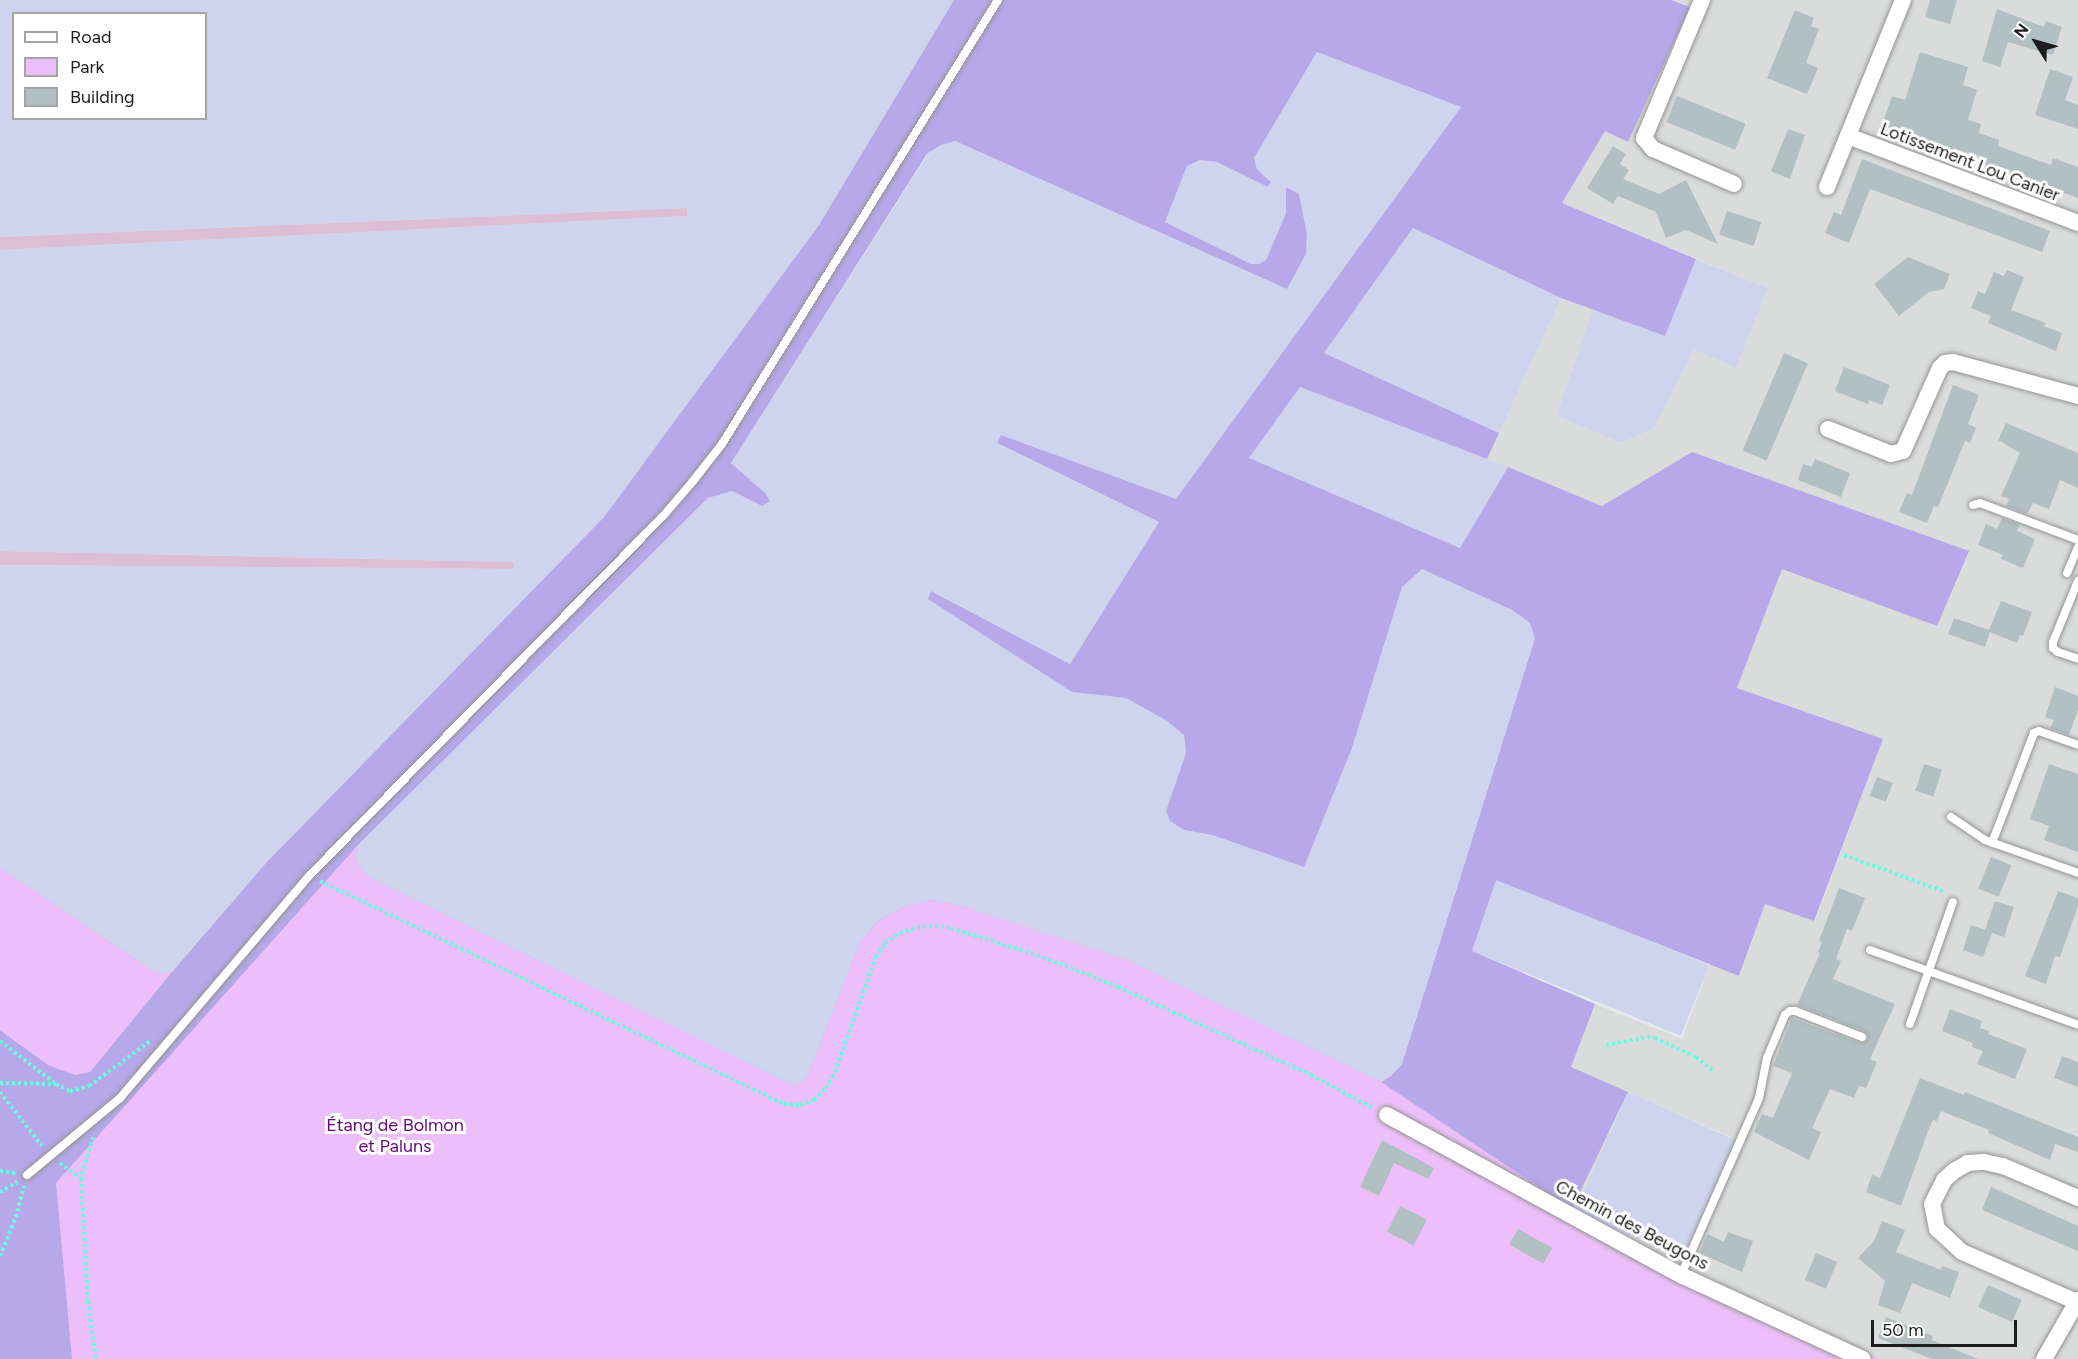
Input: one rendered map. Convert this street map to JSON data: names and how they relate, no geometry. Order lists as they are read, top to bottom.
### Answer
{
  "streets": {
    "street": ["Lotissement Lou Canier", "Chemin des Beugons"]
  },
  "parks": ["Étang de Bolmon et Paluns"],
  "legend": ["Road", "Park", "Building"],
  "scale_bar": "50 m",
  "north": "top left"
}
